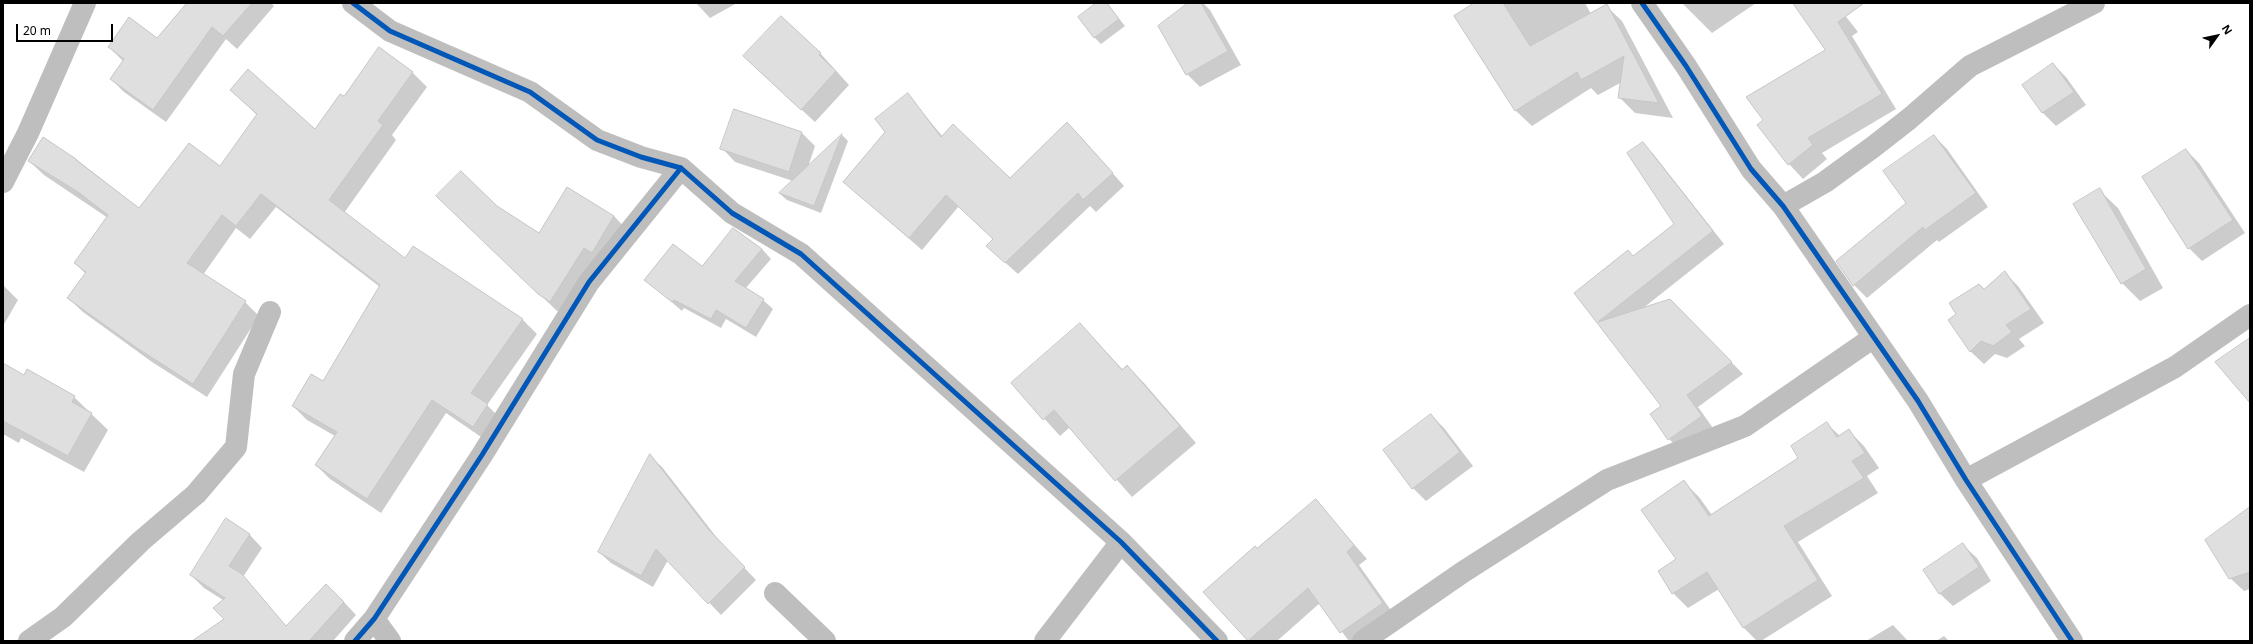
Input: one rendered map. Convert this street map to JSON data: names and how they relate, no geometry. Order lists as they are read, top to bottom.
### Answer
{
  "scale_bar": "20 m",
  "north": "top right"
}
